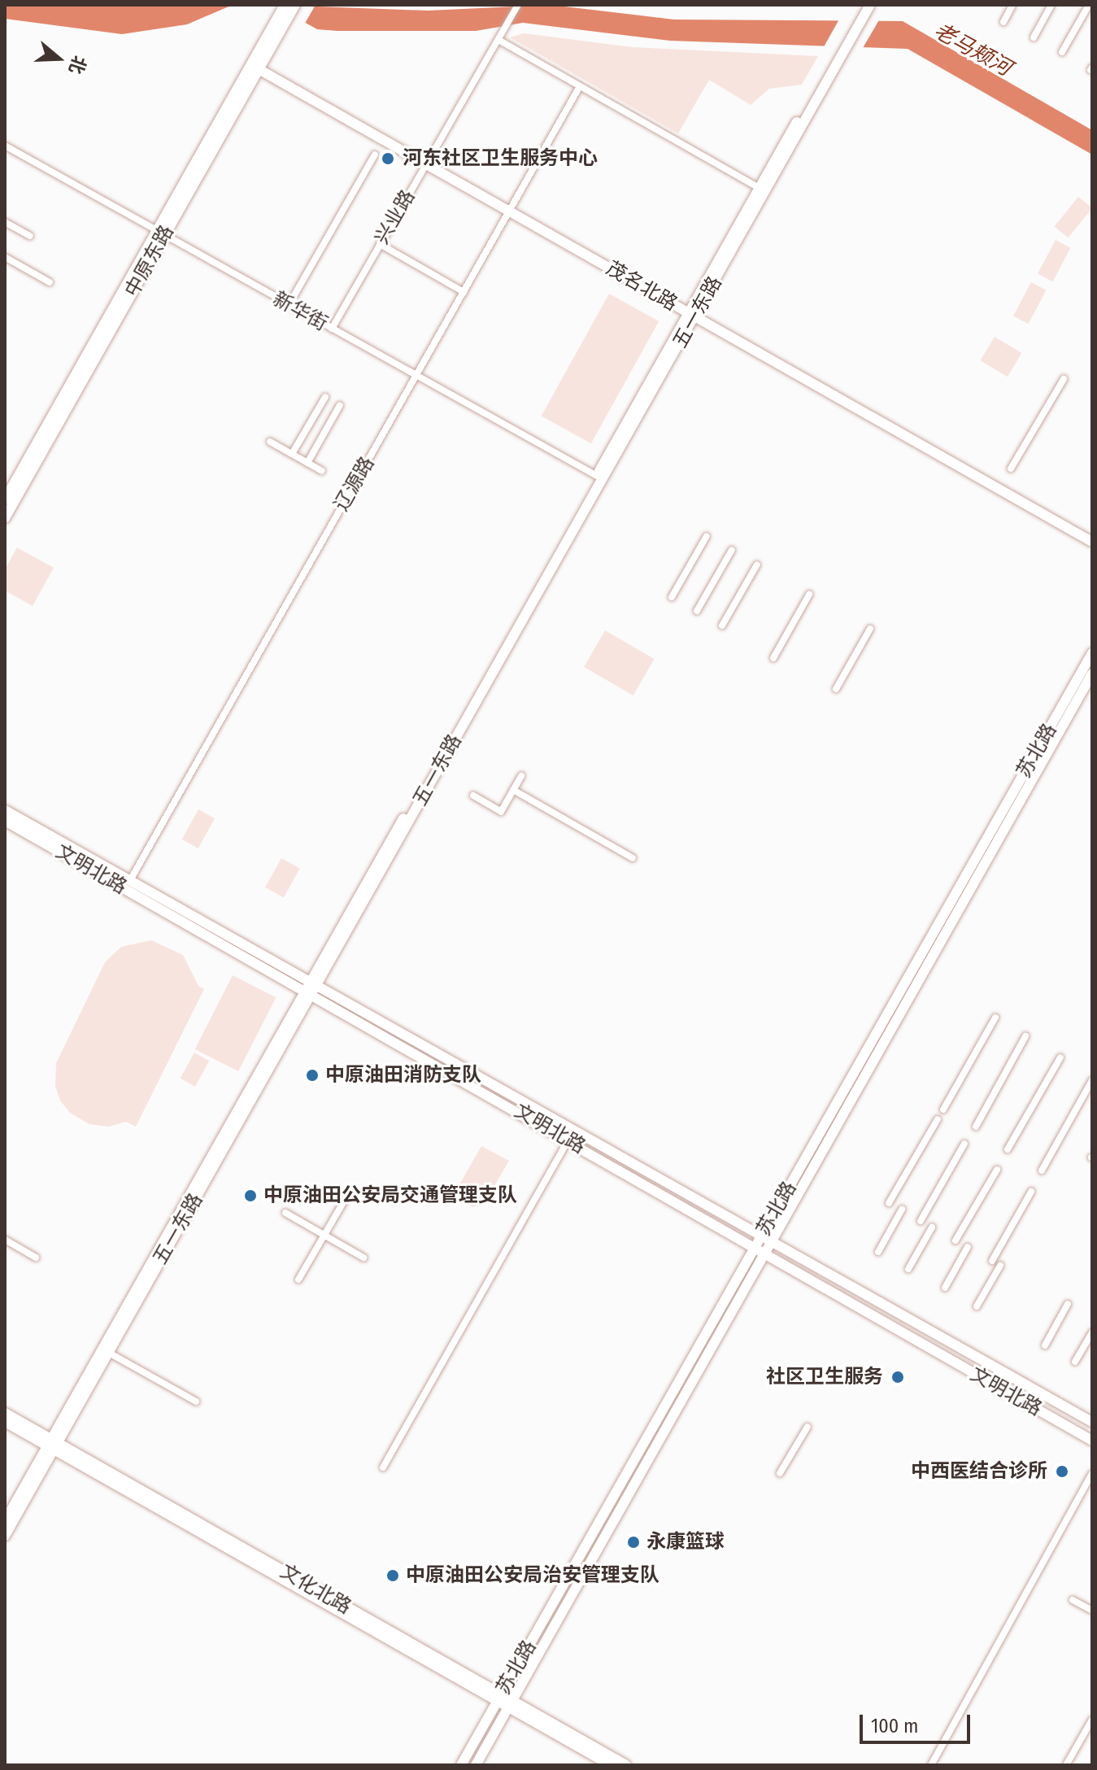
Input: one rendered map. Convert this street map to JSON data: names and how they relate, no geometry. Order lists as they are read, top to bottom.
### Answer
{
  "streets": {
    "street": [
      "兴业路",
      "中原东路",
      "茂名北路",
      "新华街",
      "五一东路",
      "辽源路",
      "苏北路",
      "文明北路",
      "文化北路"
    ]
  },
  "crossings": [
    ["兴业路", "茂名北路"],
    ["兴业路", "新华街"],
    ["中原东路", "茂名北路"],
    ["中原东路", "新华街"],
    ["茂名北路", "五一东路"],
    ["茂名北路", "辽源路"],
    ["新华街", "五一东路"],
    ["新华街", "辽源路"],
    ["五一东路", "文明北路"],
    ["五一东路", "文化北路"],
    ["辽源路", "文明北路"],
    ["苏北路", "文明北路"],
    ["苏北路", "文化北路"]
  ],
  "water": ["老马颊河"],
  "places": [
    "河东社区卫生服务中心",
    "中原油田消防支队",
    "中原油田公安局交通管理支队",
    "社区卫生服务",
    "中西医结合诊所",
    "永康篮球",
    "中原油田公安局治安管理支队"
  ],
  "scale_bar": "100 m",
  "north": "right"
}
